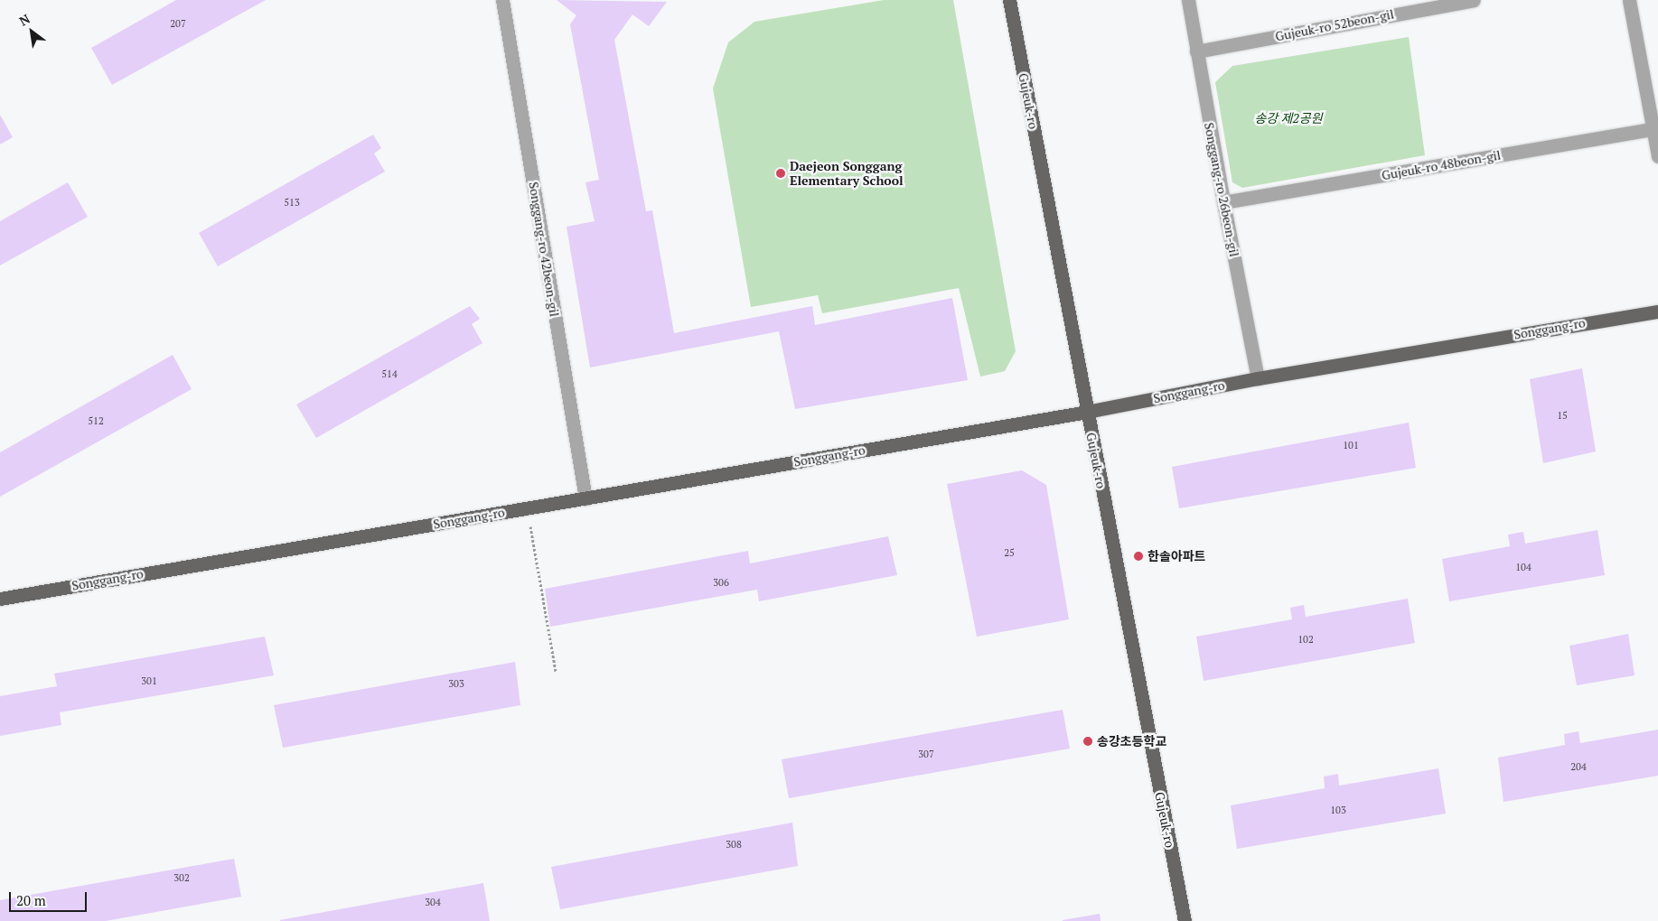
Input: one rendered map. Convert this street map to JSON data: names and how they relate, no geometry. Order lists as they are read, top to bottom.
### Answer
{
  "streets": {
    "main road": ["Gujeuk-ro", "Songgang-ro"],
    "street": [
      "Gujeuk-ro 52beon-gil",
      "Gujeuk-ro 48beon-gil",
      "Songgang-ro 26beon-gil",
      "Songgang-ro 42beon-gil"
    ]
  },
  "crossings": [
    ["Gujeuk-ro 52beon-gil", "Songgang-ro 26beon-gil"],
    ["Gujeuk-ro", "Songgang-ro"],
    ["Gujeuk-ro 48beon-gil", "Songgang-ro 26beon-gil"],
    ["Songgang-ro 26beon-gil", "Songgang-ro"],
    ["Songgang-ro 42beon-gil", "Songgang-ro"]
  ],
  "parks": ["송강 제2공원"],
  "places": ["Daejeon Songgang Elementary School", "한솔아파트", "송강초등학교"],
  "house_numbers": [
    "207",
    "513",
    "514",
    "15",
    "512",
    "101",
    "25",
    "104",
    "306",
    "102",
    "301",
    "303",
    "307",
    "204",
    "103",
    "308",
    "302",
    "304"
  ],
  "scale_bar": "20 m",
  "north": "top left"
}
